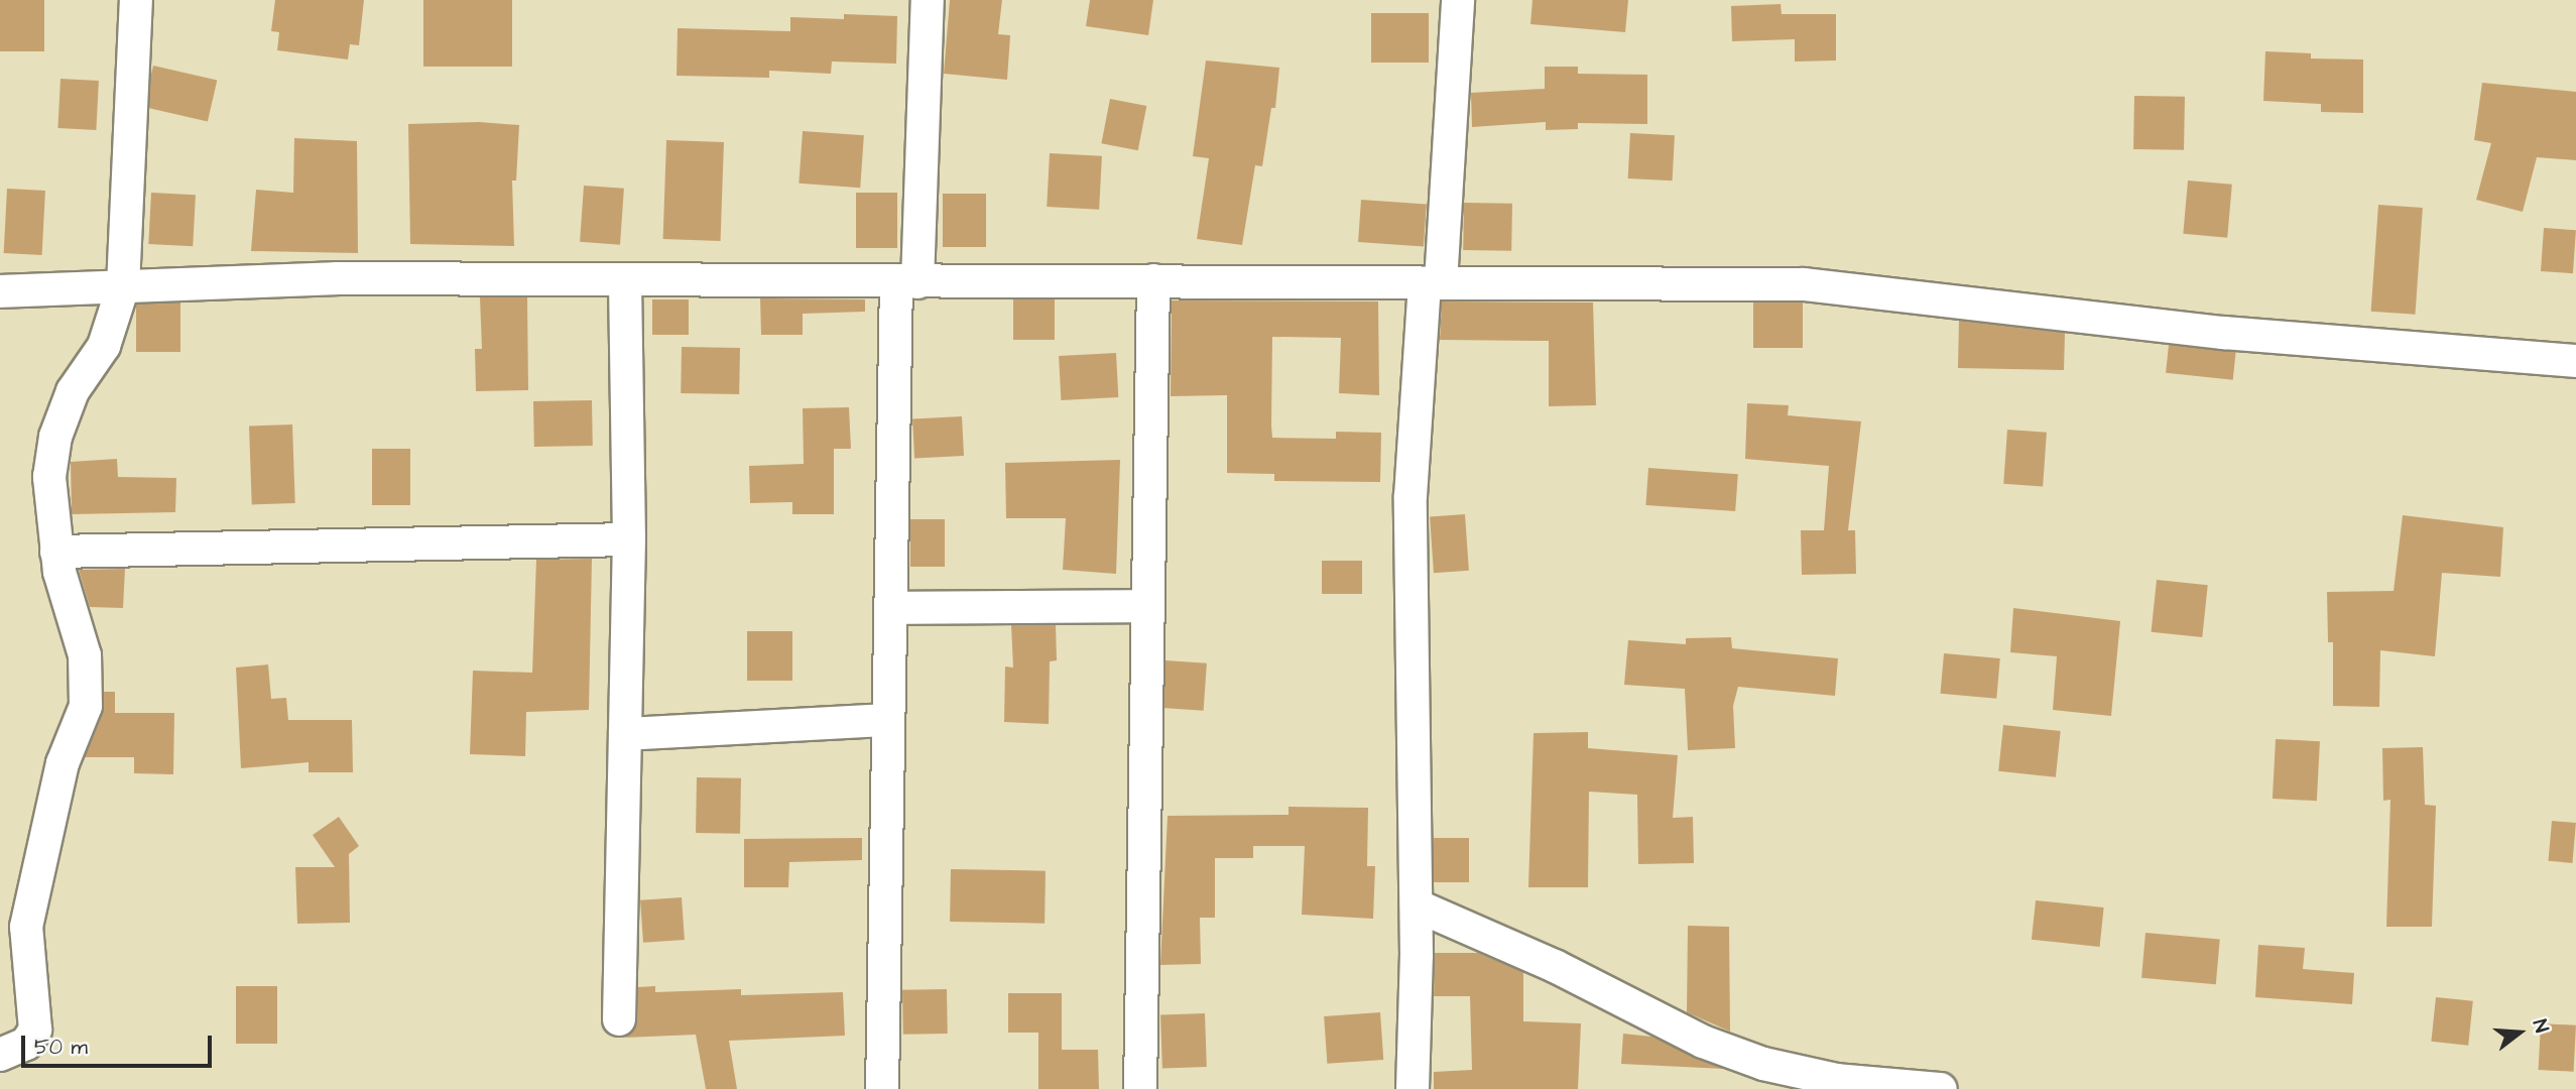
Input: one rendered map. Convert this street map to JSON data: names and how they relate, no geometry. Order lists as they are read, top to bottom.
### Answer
{
  "scale_bar": "50 m",
  "north": "right"
}
